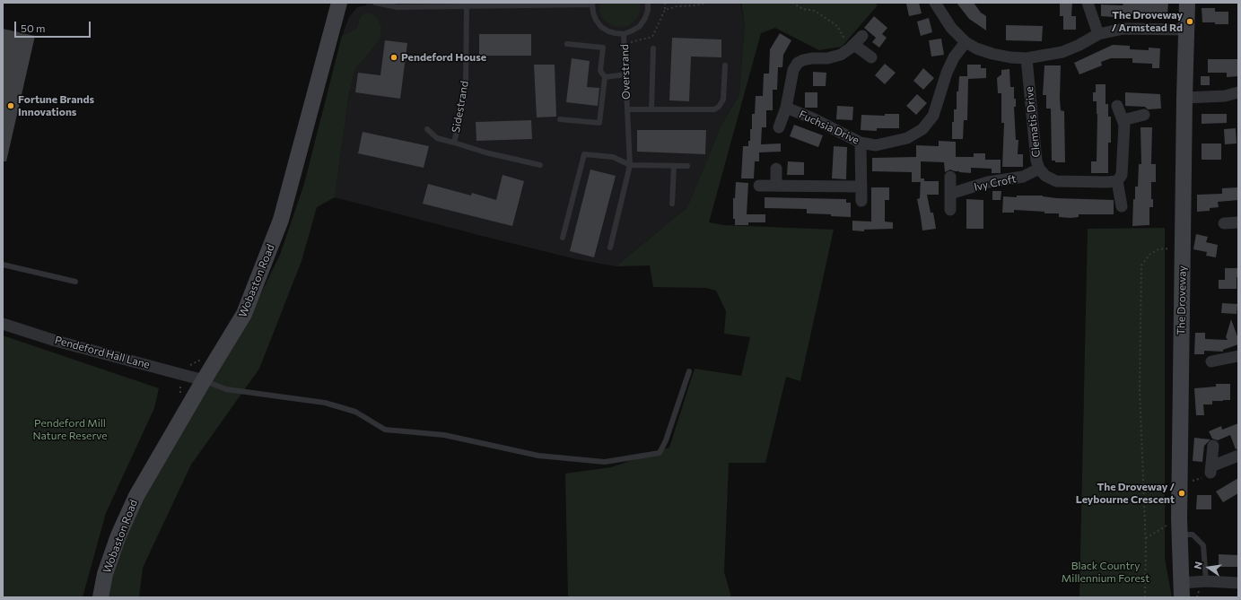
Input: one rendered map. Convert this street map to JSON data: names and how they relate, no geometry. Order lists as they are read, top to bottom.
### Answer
{
  "streets": {
    "street": [
      "Clematis Drive",
      "Fuchsia Drive",
      "Ivy Croft",
      "Wobaston Road",
      "The Droveway",
      "Pendeford Hall Lane"
    ],
    "lane": ["Overstrand", "Sidestrand"]
  },
  "crossings": [
    ["Overstrand", "Sidestrand"],
    ["Clematis Drive", "Ivy Croft"],
    ["Wobaston Road", "Pendeford Hall Lane"]
  ],
  "parks": ["Pendeford Mill Nature Reserve", "Black Country Millennium Forest"],
  "places": [
    "The Droveway / Armstead Rd",
    "Pendeford House",
    "Fortune Brands Innovations",
    "The Droveway / Leybourne Crescent"
  ],
  "scale_bar": "50 m",
  "north": "left"
}
